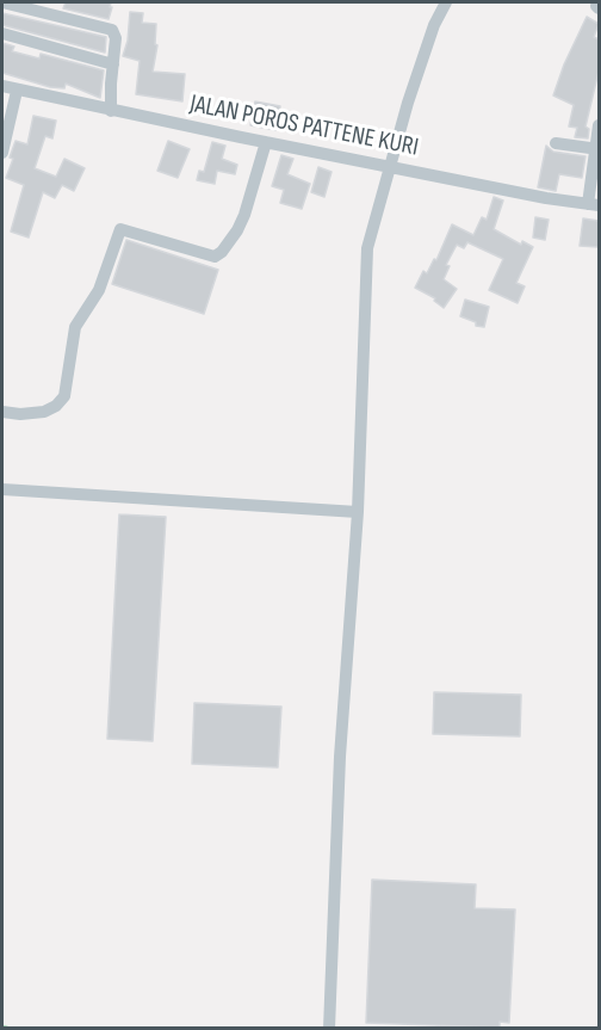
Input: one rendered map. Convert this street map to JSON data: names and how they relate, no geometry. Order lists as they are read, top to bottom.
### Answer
{
  "streets": {
    "street": ["JALAN POROS PATTENE KURI"]
  }
}
